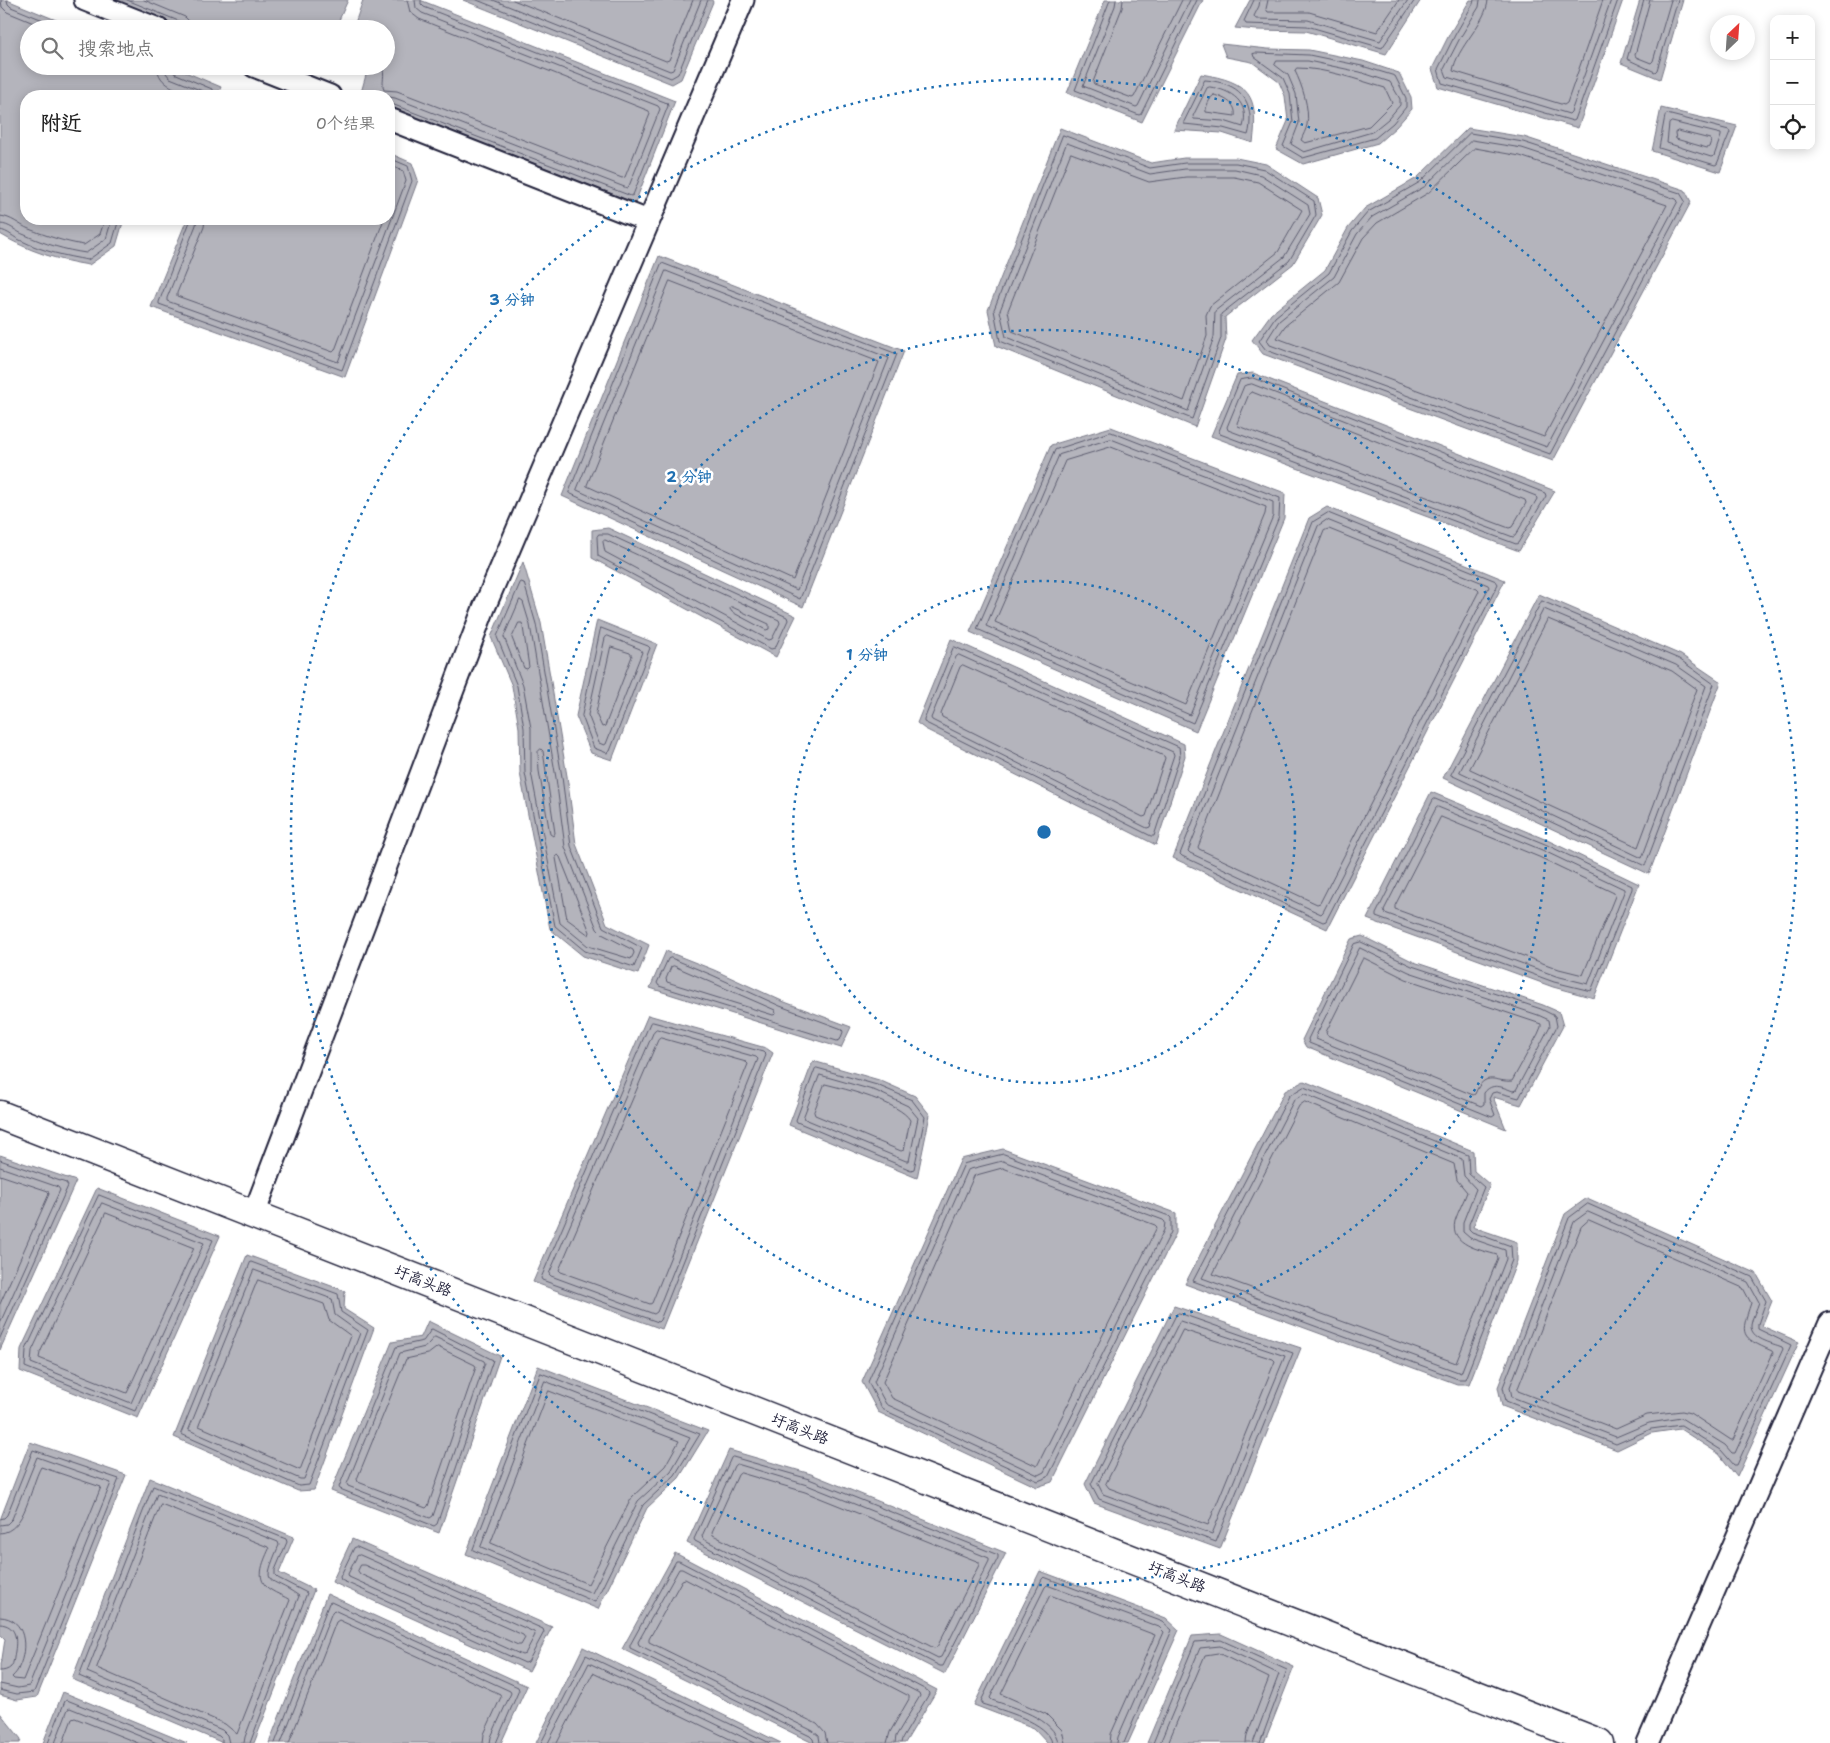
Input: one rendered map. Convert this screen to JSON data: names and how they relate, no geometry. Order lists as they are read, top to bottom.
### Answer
{
  "streets": {
    "street": ["圩高头路"]
  },
  "north": "top right",
  "page": {
    "map_buttons": ["+", "−"],
    "search": "搜索地点",
    "heading": ["附近", "0个结果"]
  },
  "rings": ["3 分钟", "2 分钟", "1 分钟"]
}
